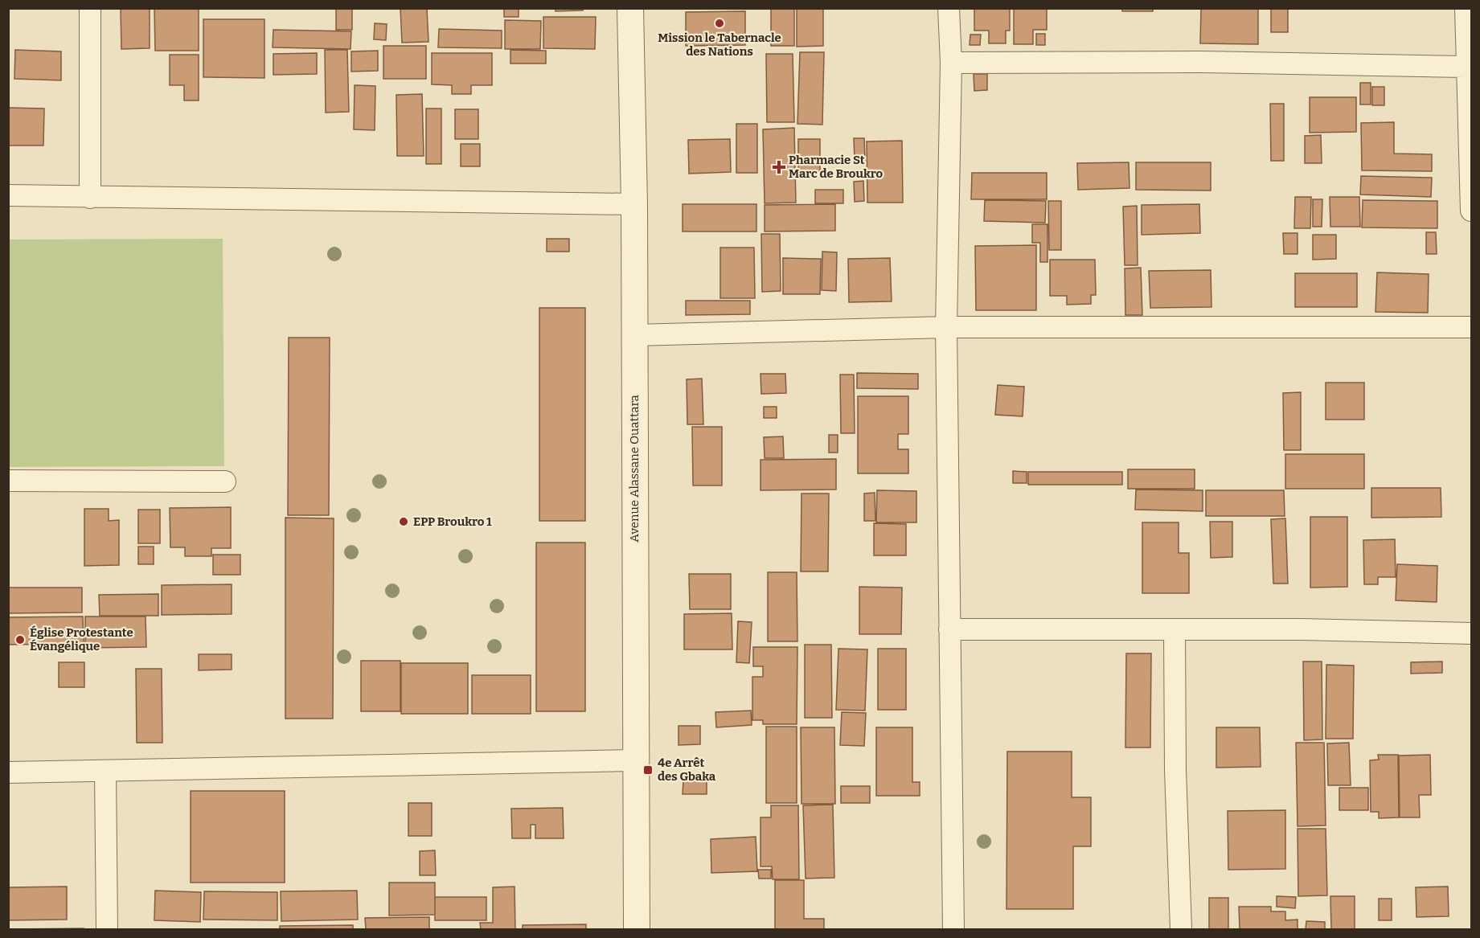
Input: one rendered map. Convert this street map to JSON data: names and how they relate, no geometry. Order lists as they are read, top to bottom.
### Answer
{
  "streets": {
    "street": ["Avenue Alassane Ouattara"]
  },
  "places": {
    "other": ["Mission le Tabernacle des Nations", "EPP Broukro 1", "Église Protestante Évangélique"],
    "health": ["Pharmacie St Marc de Broukro"],
    "transit": ["4e Arrêt des Gbaka"]
  }
}
